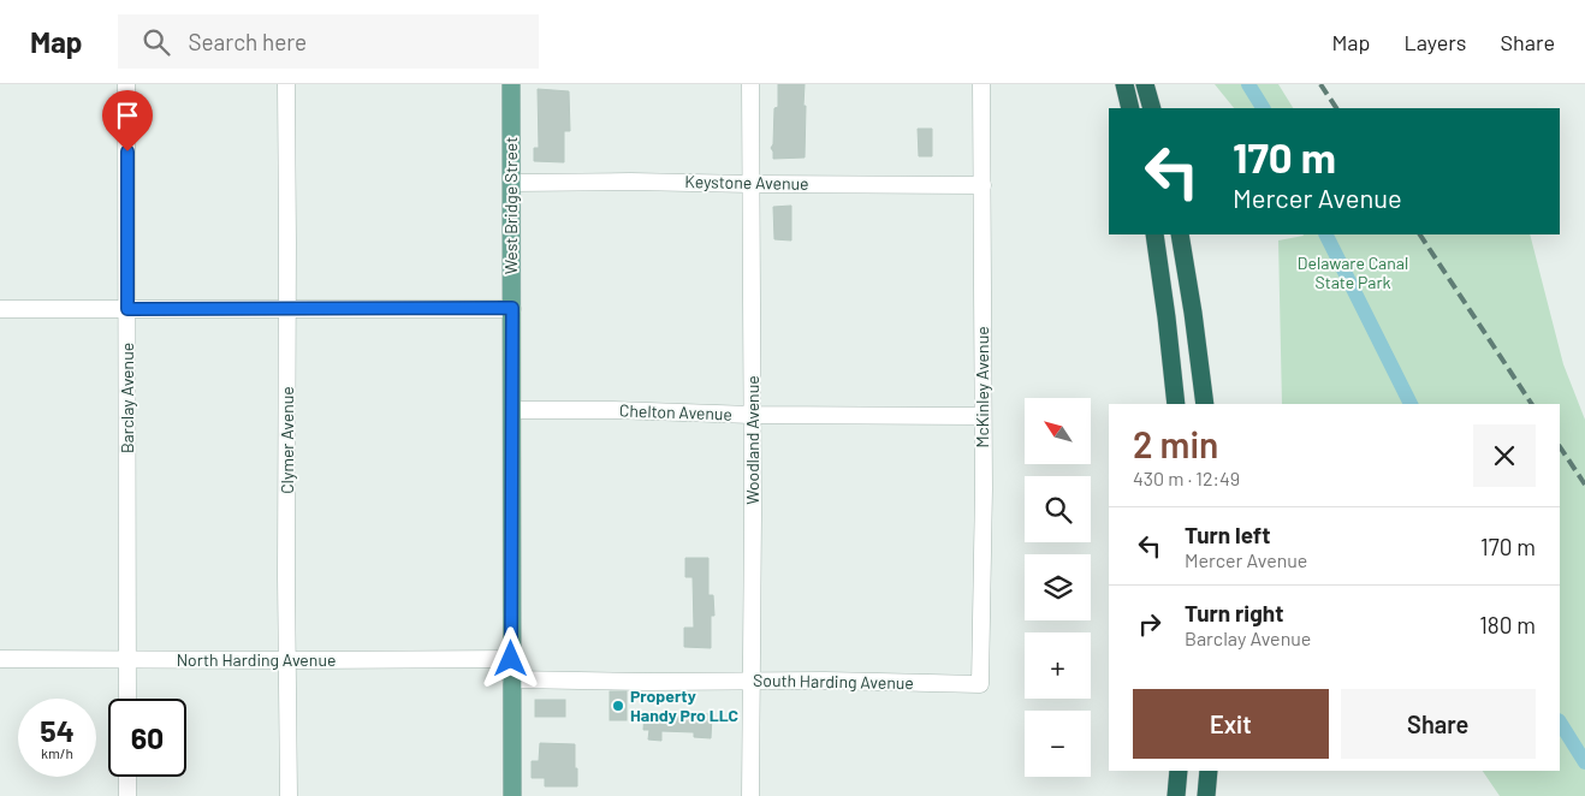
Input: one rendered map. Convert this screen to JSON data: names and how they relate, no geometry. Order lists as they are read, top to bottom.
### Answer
{
  "streets": {
    "main road": ["West Bridge Street"],
    "street": [
      "Keystone Avenue",
      "McKinley Avenue",
      "Barclay Avenue",
      "Chelton Avenue",
      "Clymer Avenue",
      "Woodland Avenue",
      "North Harding Avenue",
      "South Harding Avenue"
    ]
  },
  "crossings": [
    ["Keystone Avenue", "West Bridge Street"],
    ["Keystone Avenue", "McKinley Avenue"],
    ["Keystone Avenue", "Woodland Avenue"],
    ["West Bridge Street", "Chelton Avenue"],
    ["West Bridge Street", "North Harding Avenue"],
    ["West Bridge Street", "South Harding Avenue"],
    ["McKinley Avenue", "Chelton Avenue"],
    ["McKinley Avenue", "South Harding Avenue"],
    ["Barclay Avenue", "North Harding Avenue"],
    ["Chelton Avenue", "Woodland Avenue"],
    ["Clymer Avenue", "North Harding Avenue"],
    ["Woodland Avenue", "South Harding Avenue"]
  ],
  "parks": ["Delaware Canal State Park"],
  "places": ["Property Handy Pro LLC"],
  "north": "top left",
  "page": {
    "header": "Map",
    "search": "Search here",
    "nav": ["Map", "Layers", "Share"],
    "turn": ["170 m", "Mercer Avenue"],
    "map_buttons": ["+", "−"],
    "heading": ["2 min", "430 m · 12:49"],
    "list": [
      {
        "name": "Turn left",
        "note": "Mercer Avenue",
        "value": "170 m"
      },
      {
        "name": "Turn right",
        "note": "Barclay Avenue",
        "value": "180 m"
      }
    ],
    "buttons": ["Exit", "Share"],
    "speed": "54 km/h",
    "limit": "60"
  }
}
